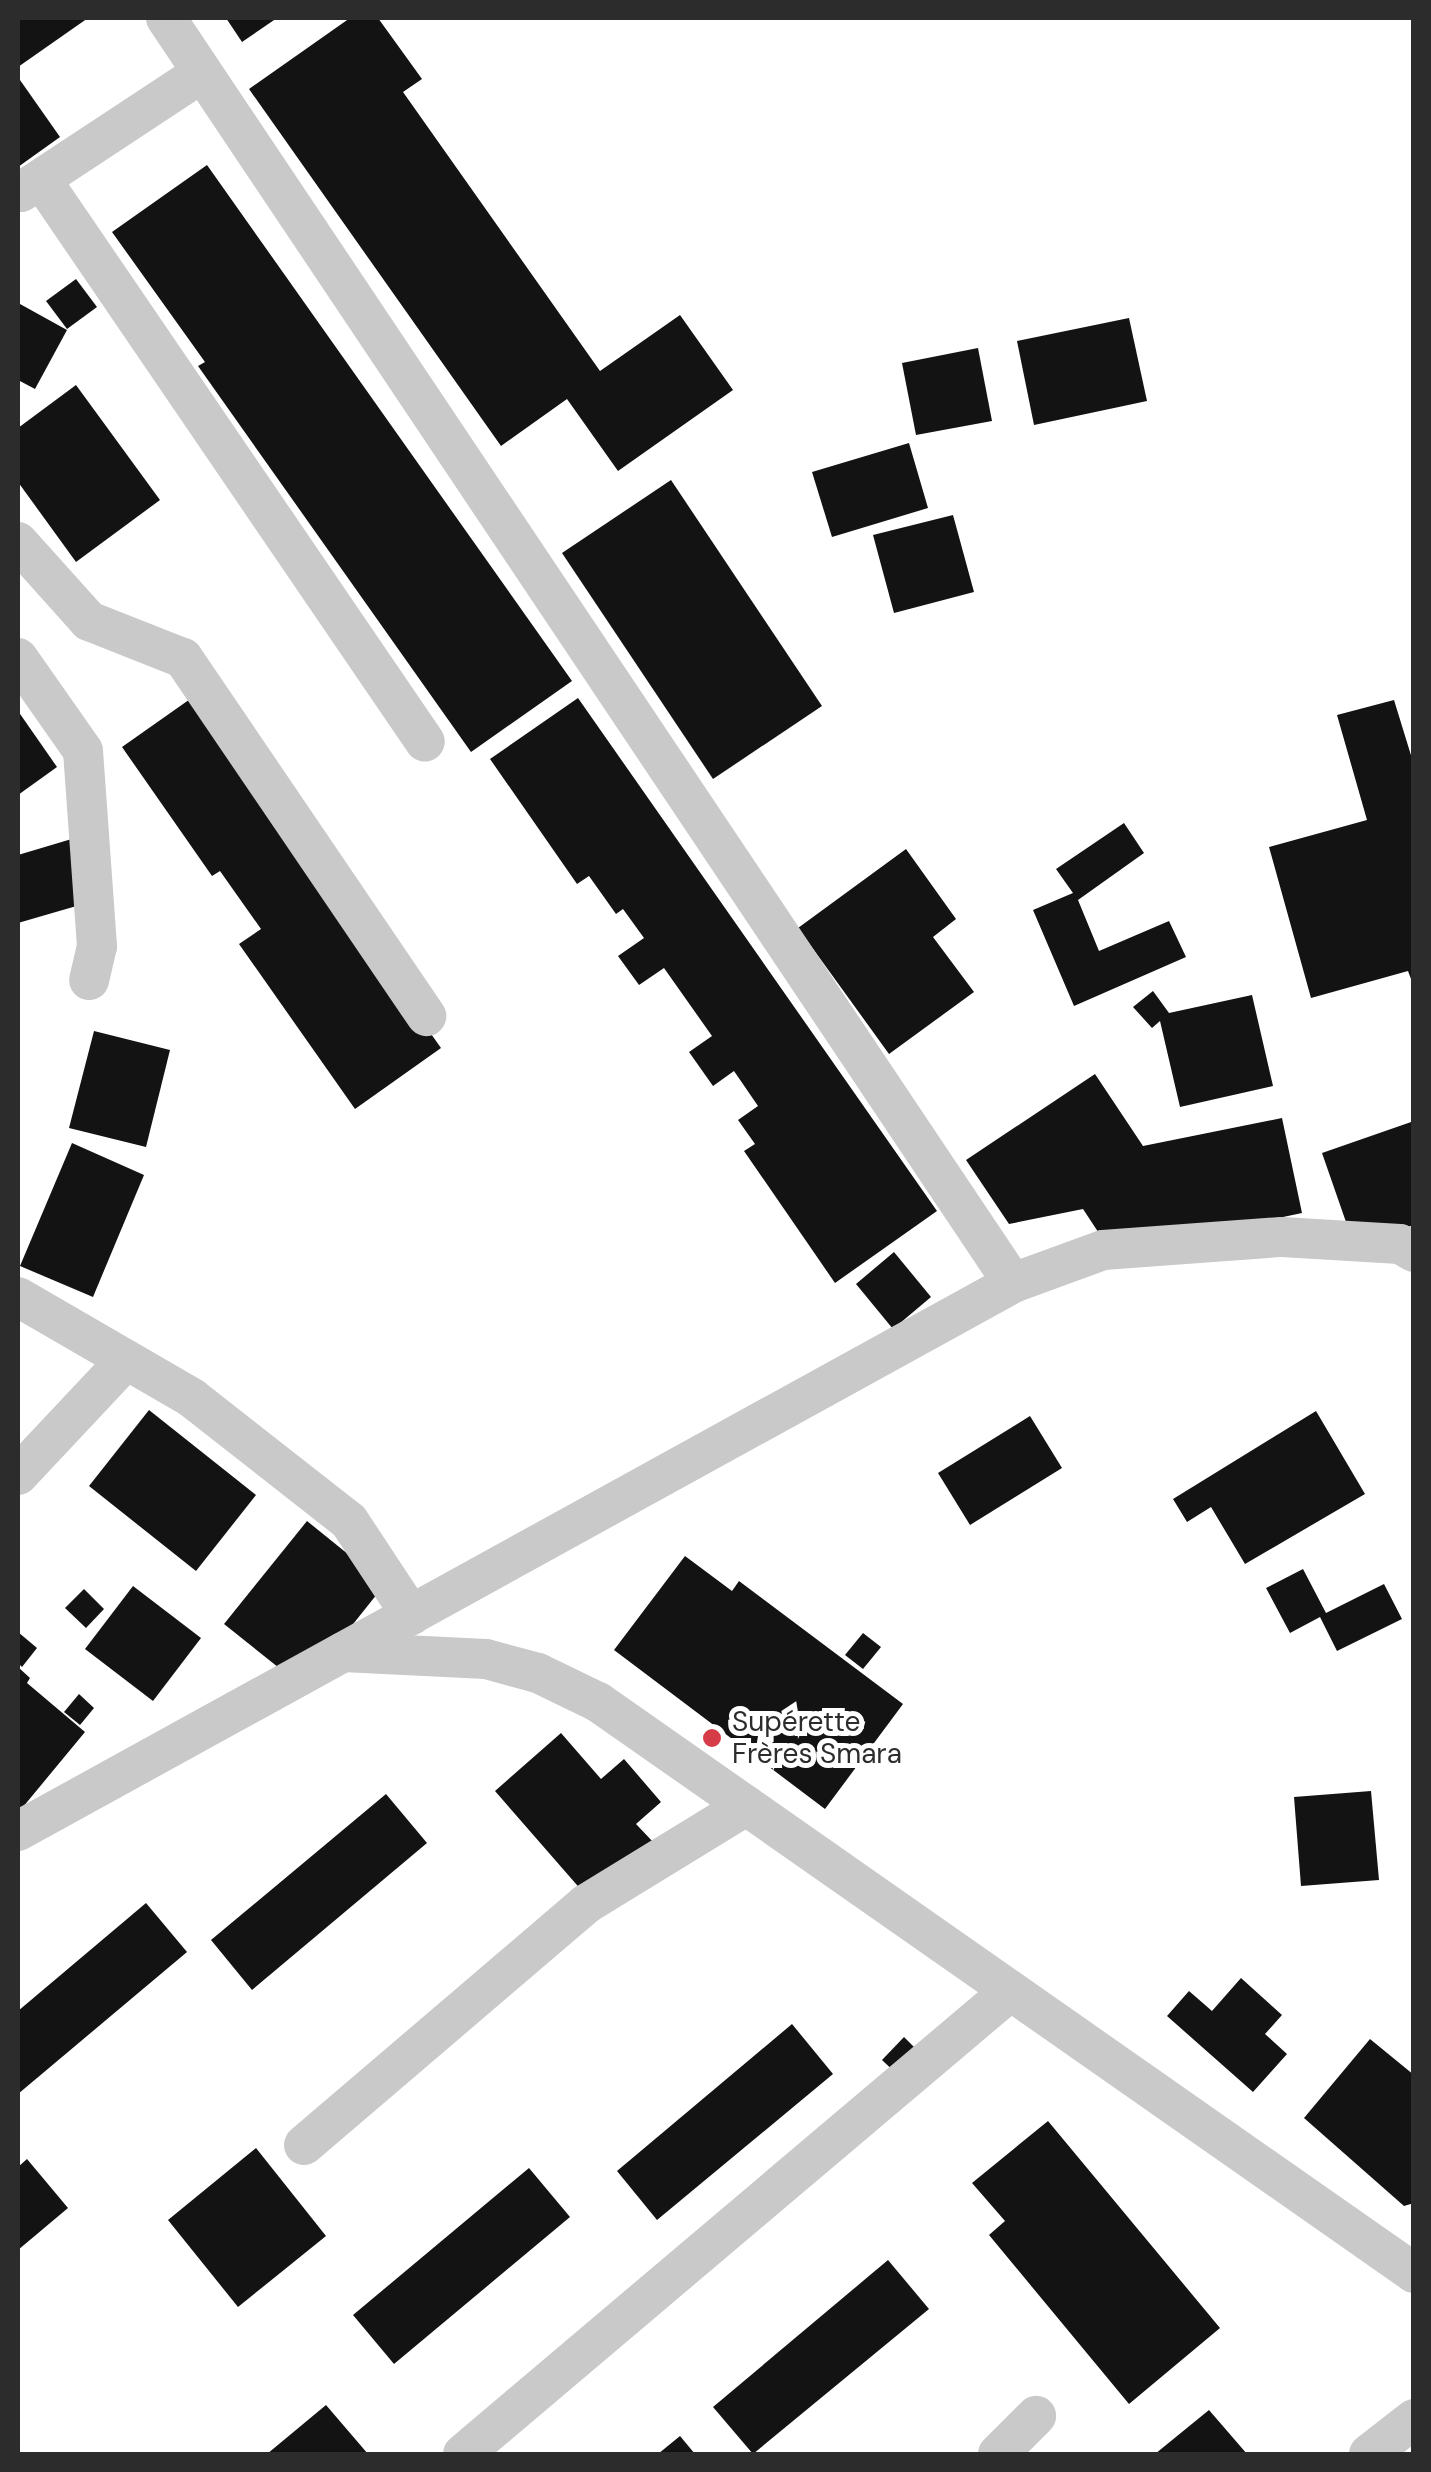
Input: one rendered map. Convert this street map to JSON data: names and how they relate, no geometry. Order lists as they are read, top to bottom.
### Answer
{
  "places": ["Supérette Frères Smara"]
}
